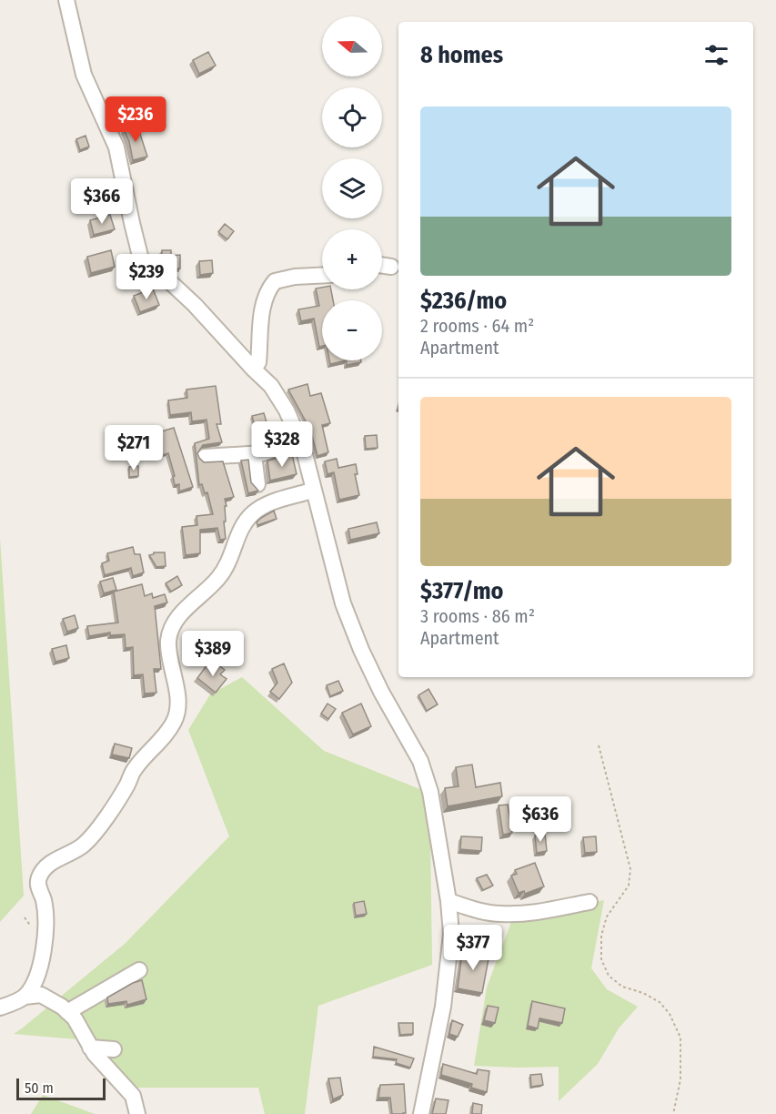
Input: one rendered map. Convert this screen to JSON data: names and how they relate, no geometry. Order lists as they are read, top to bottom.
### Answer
{
  "scale_bar": "50 m",
  "north": "left",
  "page": {
    "map_buttons": ["+", "−"],
    "heading": "8 homes",
    "list": [
      {
        "name": "$236/mo",
        "note": "2 rooms · 64 m² · Apartment"
      },
      {
        "name": "$377/mo",
        "note": "3 rooms · 86 m² · Apartment"
      }
    ],
    "price": [
      "$236",
      "$366",
      "$239",
      "$328",
      "$271",
      "$389",
      "$636",
      "$377"
    ],
    "scale": "50 m"
  }
}
